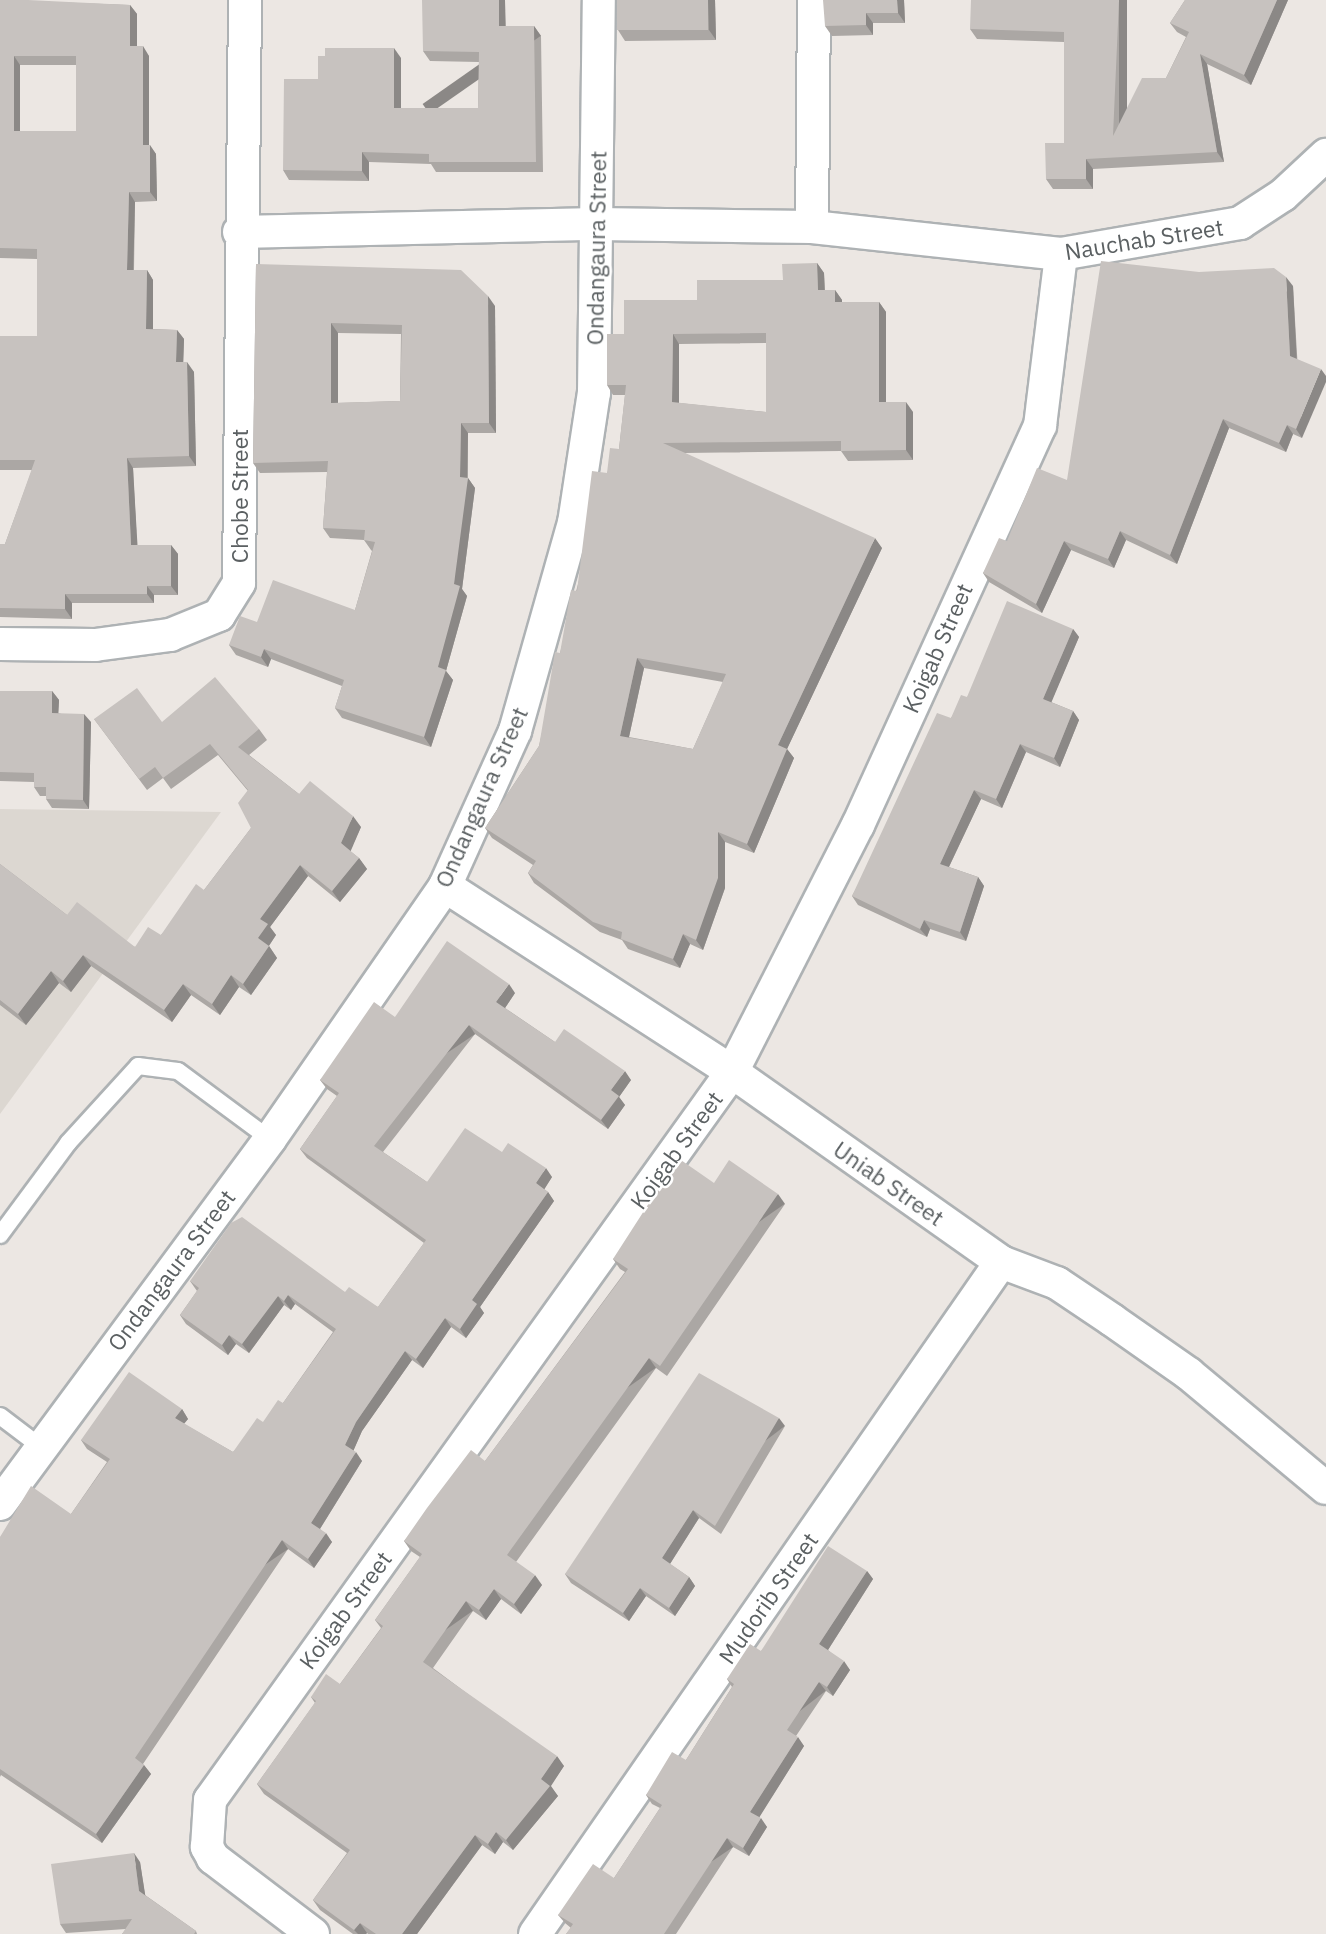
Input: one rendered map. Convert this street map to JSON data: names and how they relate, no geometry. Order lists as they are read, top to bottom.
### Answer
{
  "streets": {
    "street": [
      "Nauchab Street",
      "Ondangaura Street",
      "Chobe Street",
      "Koigab Street",
      "Uniab Street",
      "Mudorib Street"
    ]
  },
  "crossings": [
    ["Nauchab Street", "Ondangaura Street"],
    ["Nauchab Street", "Koigab Street"],
    ["Ondangaura Street", "Uniab Street"],
    ["Koigab Street", "Uniab Street"],
    ["Uniab Street", "Mudorib Street"]
  ]
}
